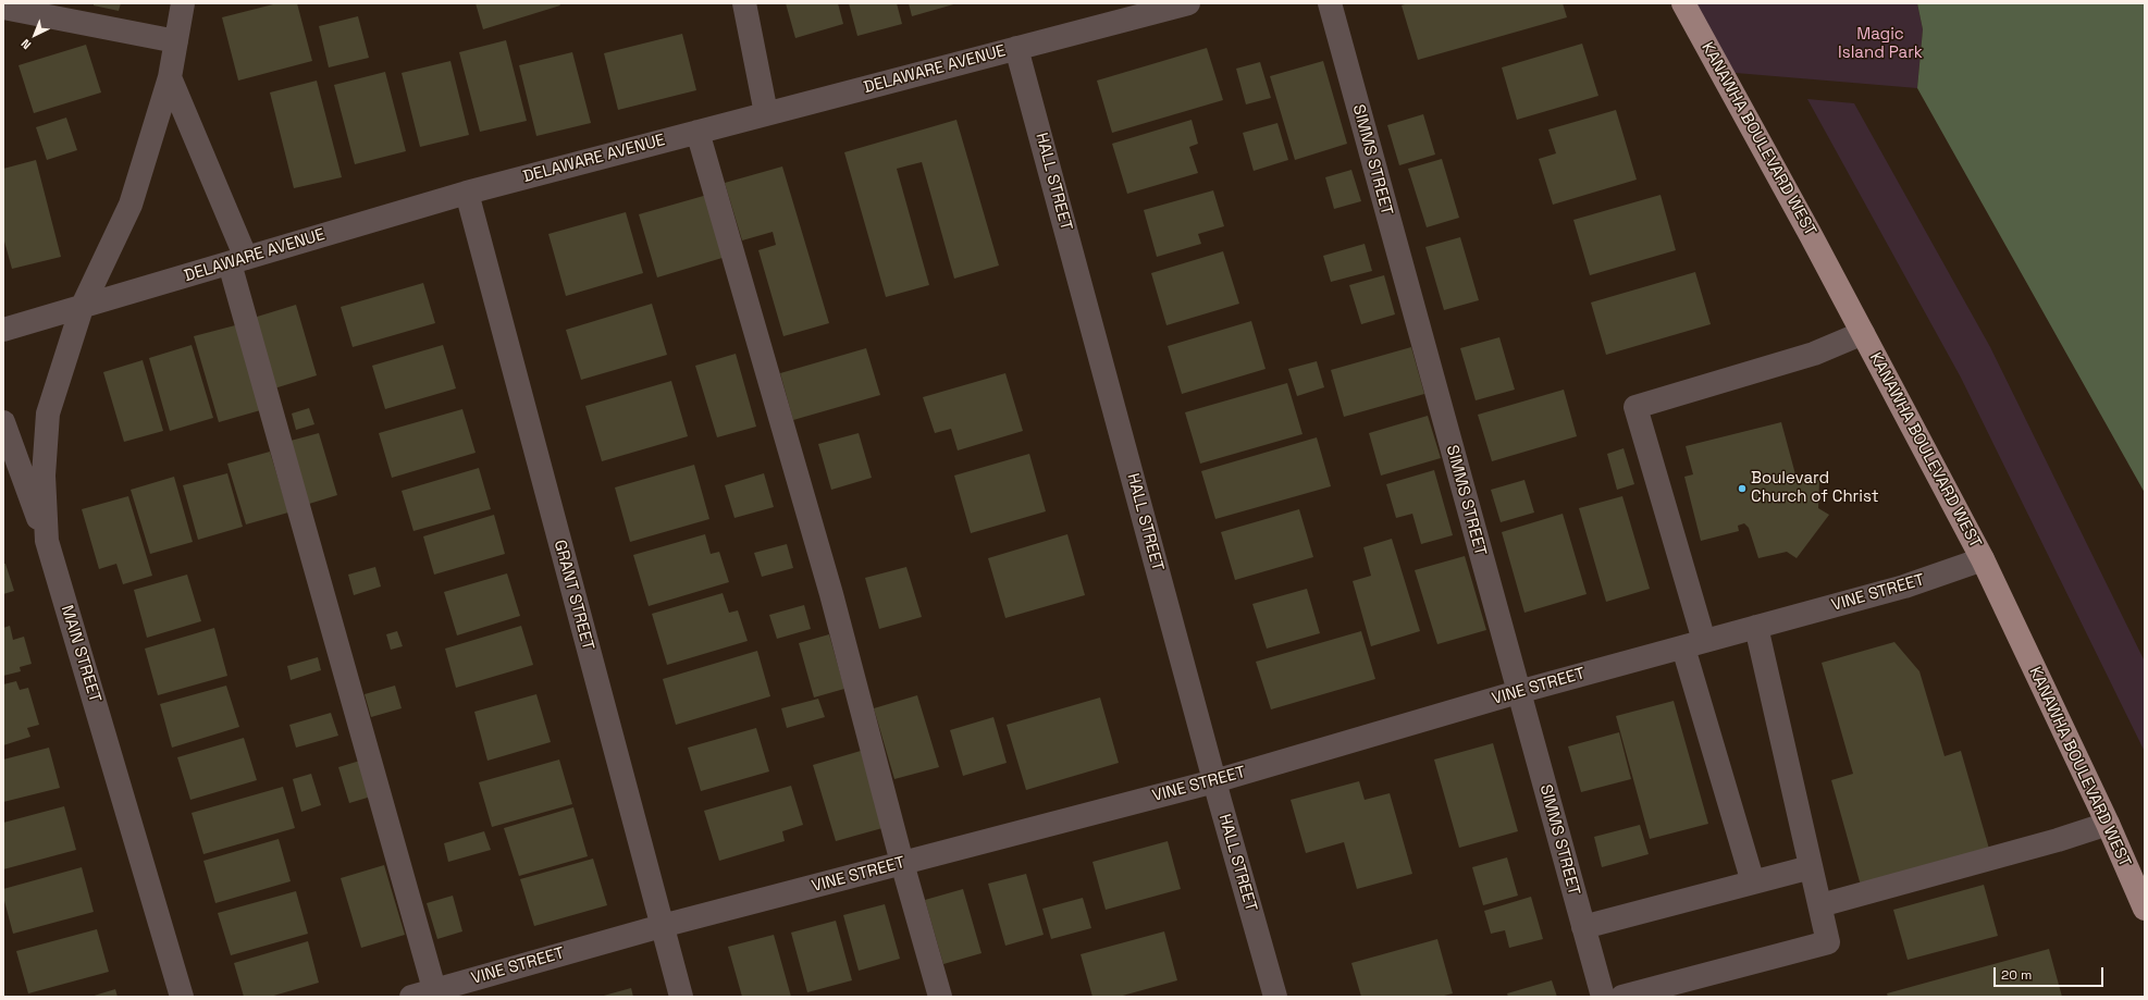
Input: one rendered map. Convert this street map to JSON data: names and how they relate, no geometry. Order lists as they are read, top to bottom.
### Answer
{
  "streets": {
    "main road": ["KANAWHA BOULEVARD WEST"],
    "street": [
      "DELAWARE AVENUE",
      "SIMMS STREET",
      "HALL STREET",
      "VINE STREET",
      "GRANT STREET",
      "MAIN STREET"
    ]
  },
  "crossings": [
    ["DELAWARE AVENUE", "HALL STREET"],
    ["DELAWARE AVENUE", "GRANT STREET"],
    ["DELAWARE AVENUE", "MAIN STREET"],
    ["KANAWHA BOULEVARD WEST", "VINE STREET"],
    ["SIMMS STREET", "VINE STREET"],
    ["HALL STREET", "VINE STREET"],
    ["VINE STREET", "GRANT STREET"]
  ],
  "parks": ["Magic Island Park"],
  "places": ["Boulevard Church of Christ"],
  "scale_bar": "20 m",
  "north": "bottom left"
}
